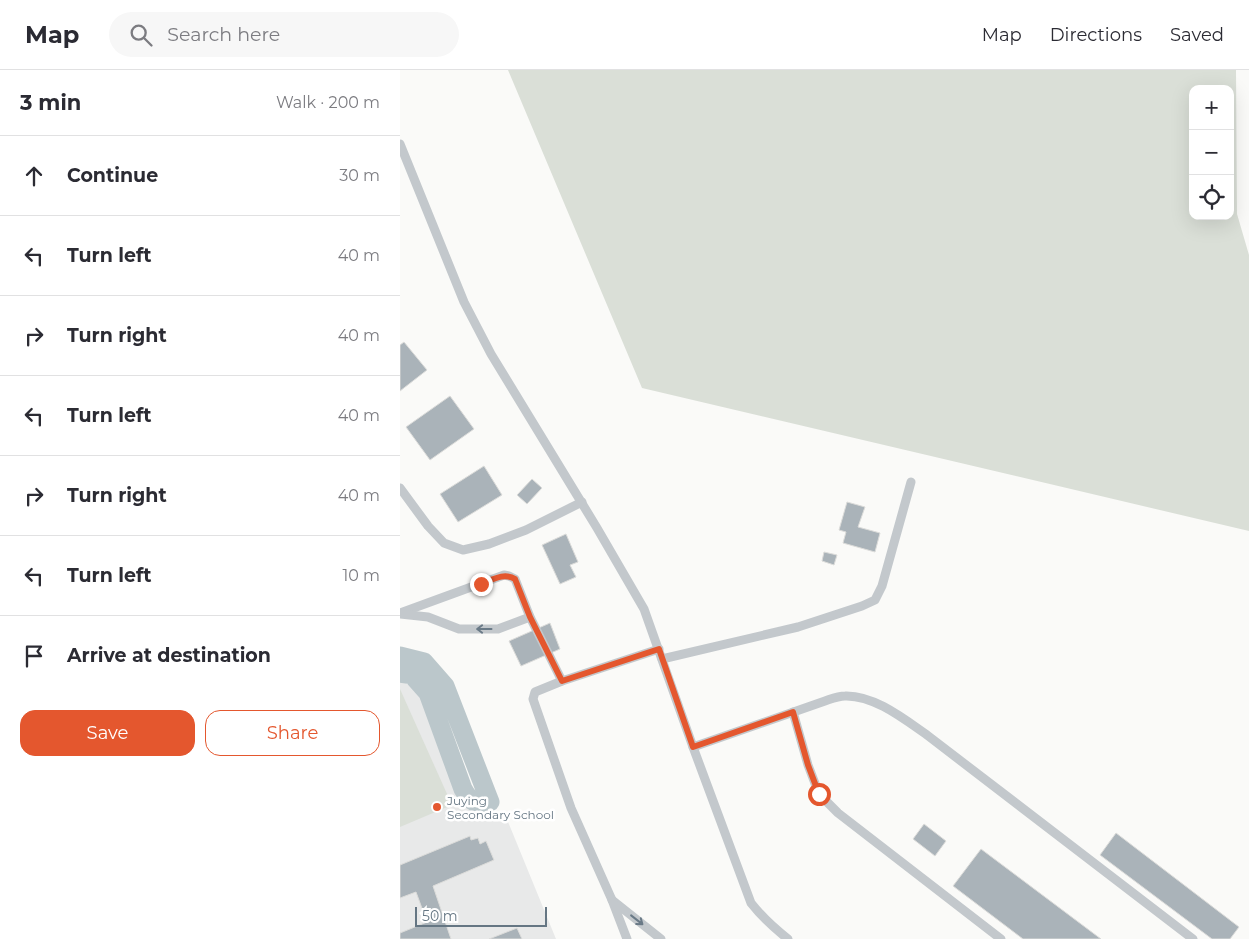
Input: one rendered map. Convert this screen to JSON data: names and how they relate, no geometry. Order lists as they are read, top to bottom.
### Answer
{
  "places": ["Juying Secondary School"],
  "scale_bar": "50 m",
  "page": {
    "header": "Map",
    "search": "Search here",
    "nav": ["Map", "Directions", "Saved"],
    "heading": ["3 min", "Walk · 200 m"],
    "map_buttons": ["+", "−"],
    "list": [
      ["Continue", "30 m"],
      ["Turn left", "40 m"],
      ["Turn right", "40 m"],
      ["Turn left", "40 m"],
      ["Turn right", "40 m"],
      ["Turn left", "10 m"],
      "Arrive at destination"
    ],
    "buttons": ["Save", "Share"],
    "scale": "50 m"
  }
}
